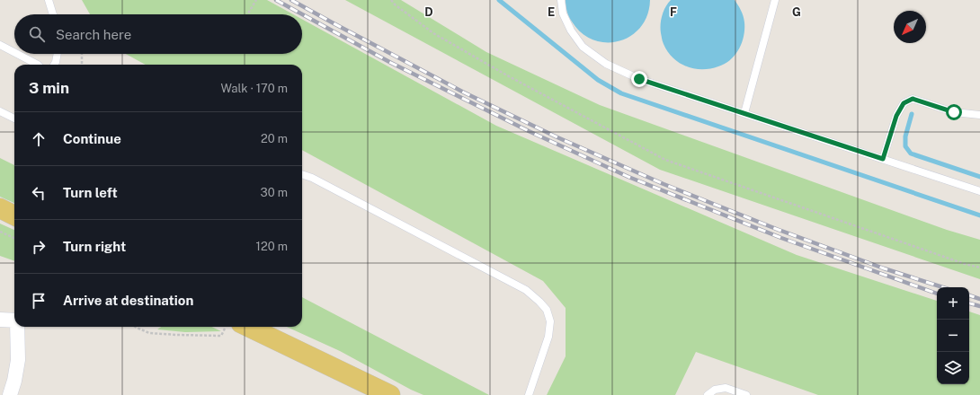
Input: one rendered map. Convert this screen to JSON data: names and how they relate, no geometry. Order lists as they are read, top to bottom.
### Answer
{
  "north": "bottom left",
  "page": {
    "search": "Search here",
    "heading": ["3 min", "Walk · 170 m"],
    "list": [
      ["Continue", "20 m"],
      ["Turn left", "30 m"],
      ["Turn right", "120 m"],
      "Arrive at destination"
    ],
    "map_buttons": ["+", "−"]
  },
  "grid": {
    "columns": [
      "D",
      "E",
      "F",
      "G"
    ]
  }
}
